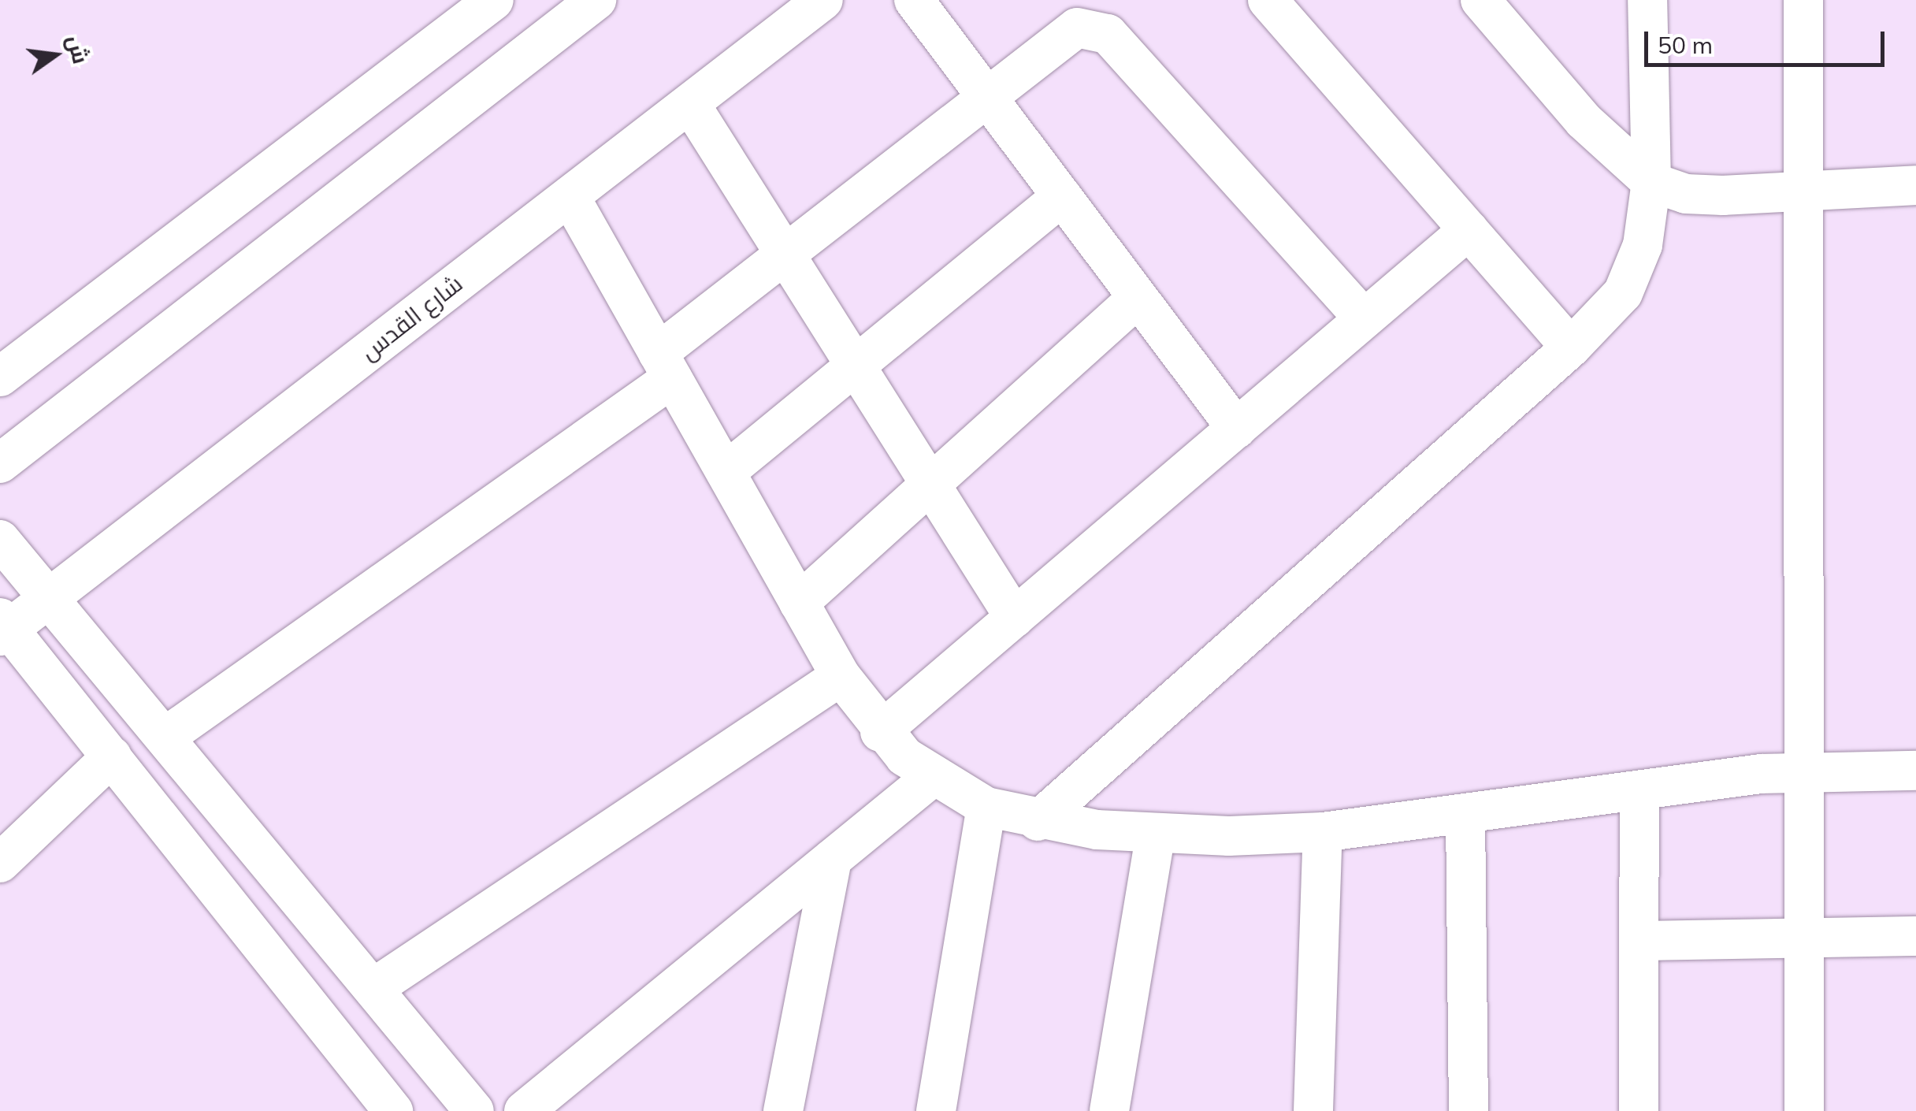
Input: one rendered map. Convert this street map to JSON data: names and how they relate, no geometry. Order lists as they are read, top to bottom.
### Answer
{
  "streets": {
    "street": ["شارع القدس"]
  },
  "scale_bar": "50 m",
  "north": "right"
}
